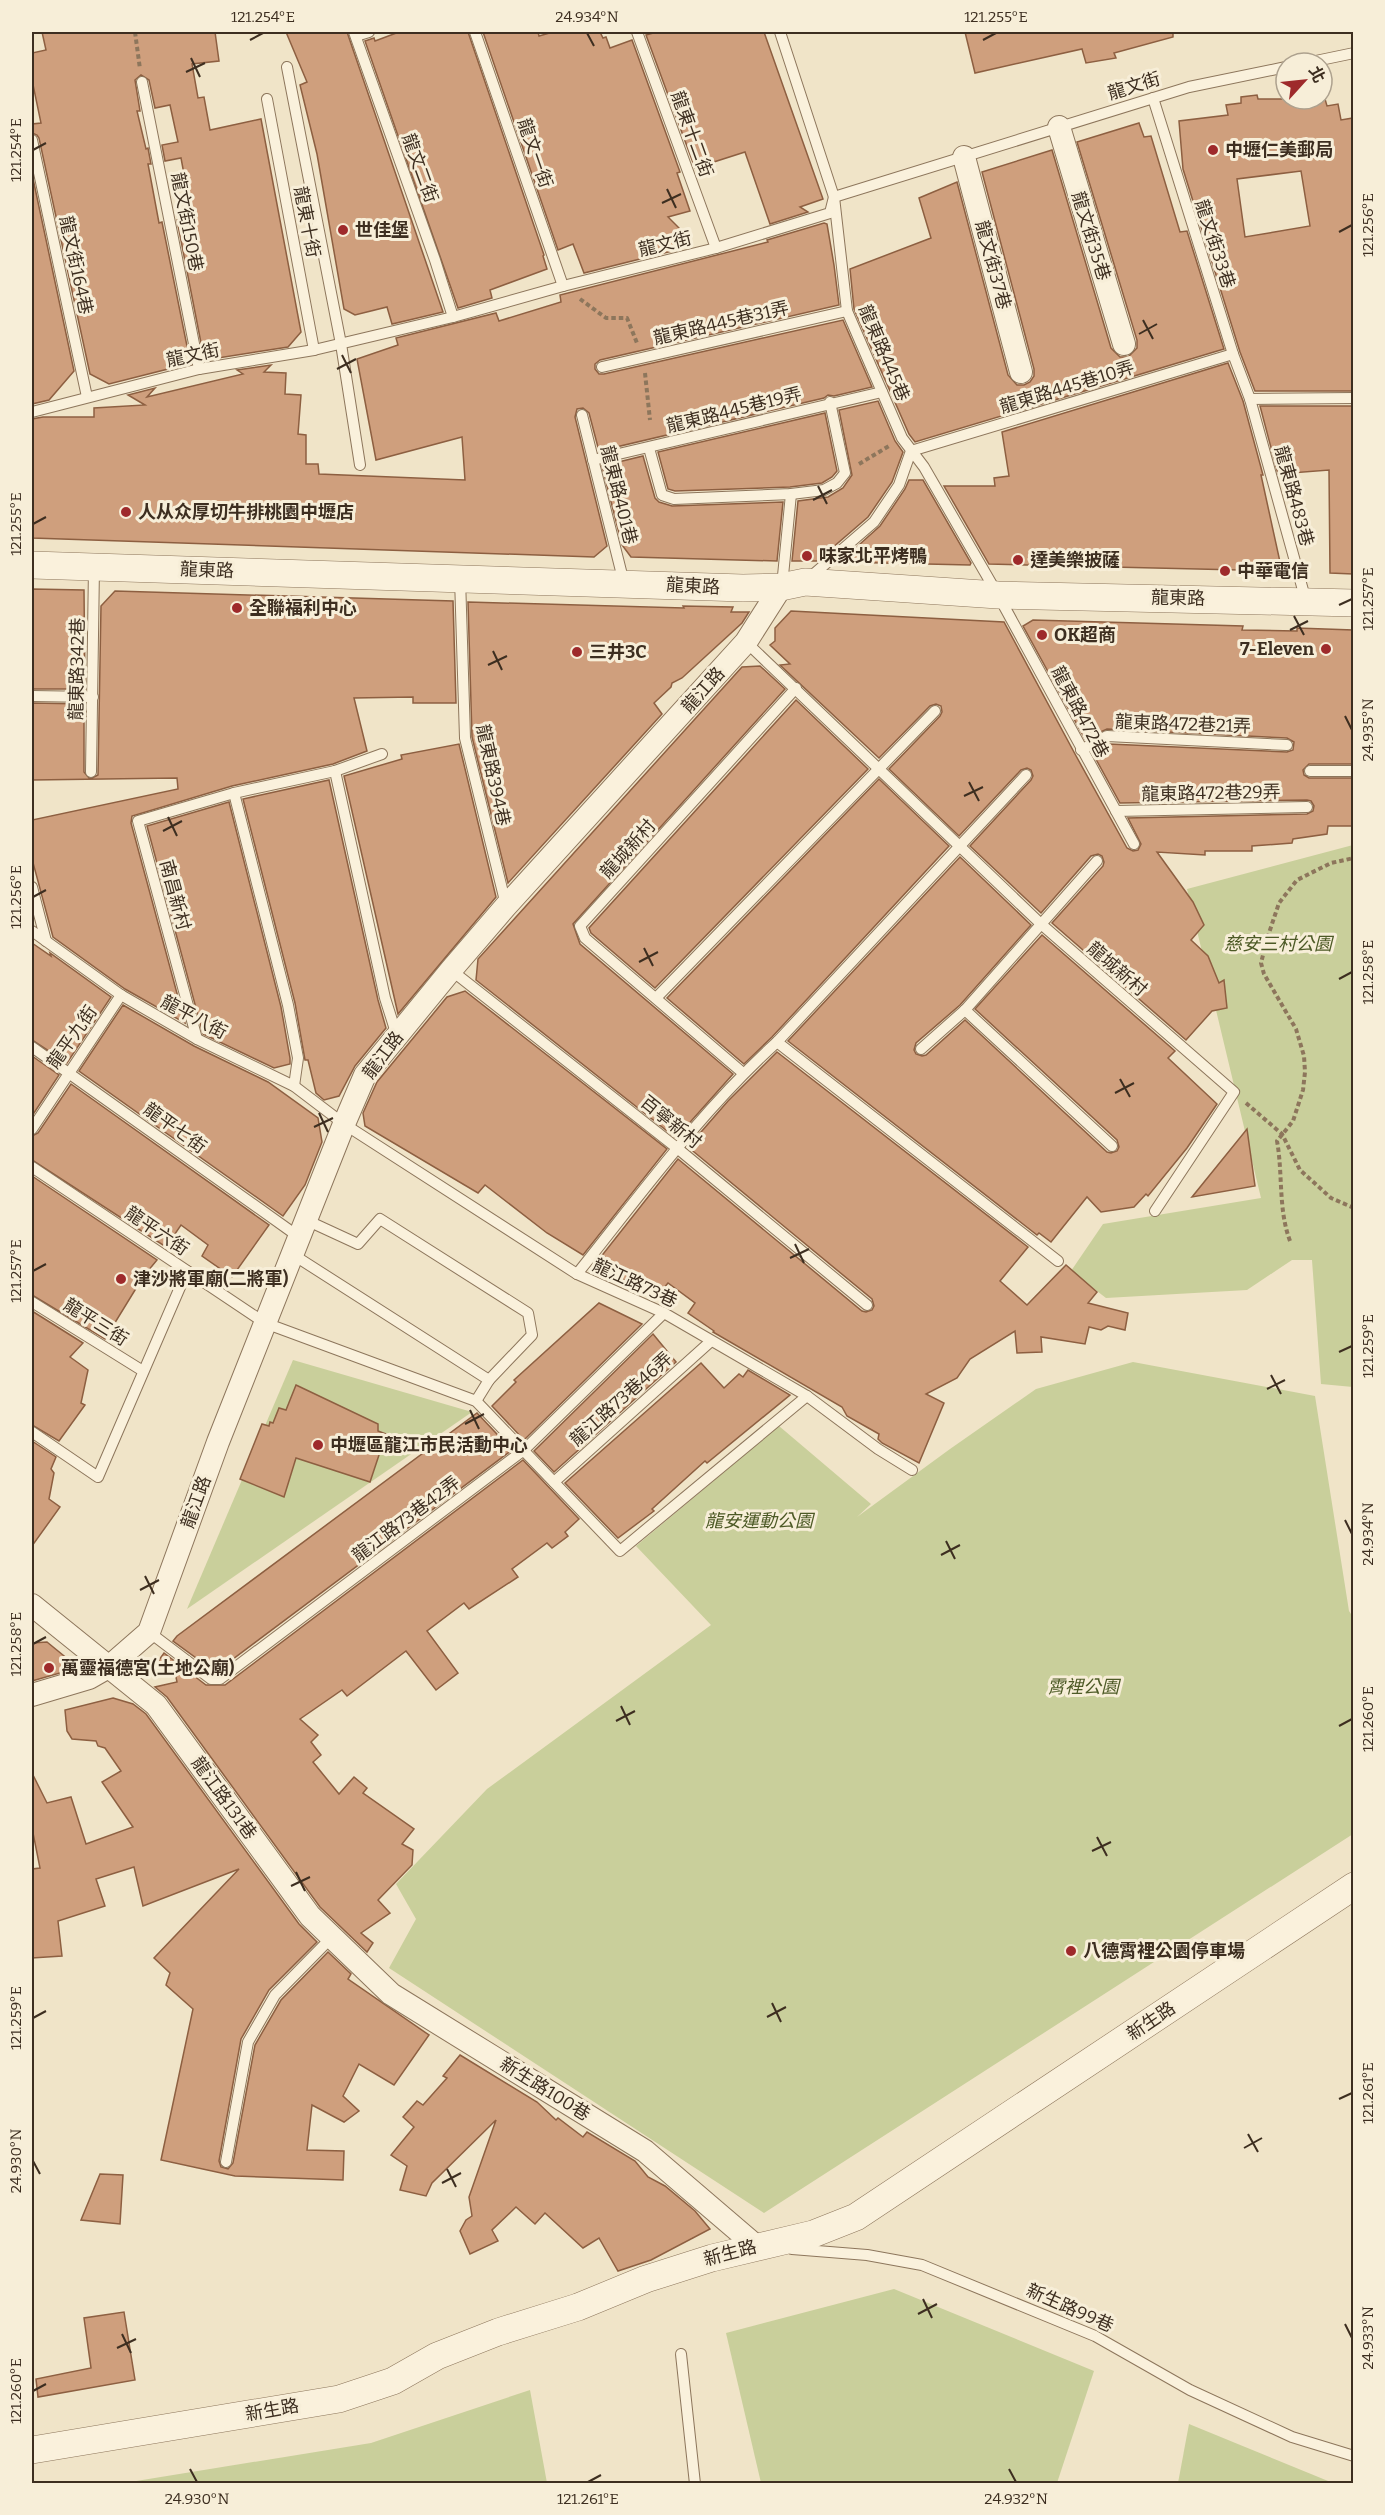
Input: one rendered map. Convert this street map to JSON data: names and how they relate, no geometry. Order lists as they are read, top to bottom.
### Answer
{
  "streets": {
    "street": [
      "龍文街35巷",
      "龍文街37巷",
      "龍東路",
      "龍江路",
      "龍江路131巷",
      "新生路",
      "新生路100巷"
    ],
    "lane": [
      "龍文街",
      "龍東十二街",
      "龍文一街",
      "龍文二街",
      "龍文街150巷",
      "龍東十街",
      "龍文街33巷",
      "龍文街164巷",
      "龍東路445巷31弄",
      "龍東路445巷",
      "龍東路445巷10弄",
      "龍東路445巷19弄",
      "龍東路401巷",
      "龍東路483巷",
      "龍東路342巷",
      "龍東路472巷",
      "龍東路472巷21弄",
      "龍東路394巷",
      "龍東路472巷29弄",
      "龍城新村",
      "南昌新村",
      "龍平八街",
      "龍平九街",
      "百寧新村",
      "龍平七街",
      "龍平六街",
      "龍江路73巷",
      "龍平三街",
      "龍江路73巷46弄",
      "龍江路73巷42弄",
      "新生路99巷"
    ]
  },
  "crossings": [
    ["龍文街", "龍東十二街"],
    ["龍文街", "龍文一街"],
    ["龍文街", "龍文二街"],
    ["龍文街", "龍文街150巷"],
    ["龍文街", "龍東十街"],
    ["龍文街", "龍文街35巷"],
    ["龍文街", "龍文街33巷"],
    ["龍文街", "龍文街164巷"],
    ["龍文街", "龍文街37巷"],
    ["龍文街", "龍東路445巷"],
    ["龍文街33巷", "龍東路445巷10弄"],
    ["龍文街33巷", "龍東路483巷"],
    ["龍東路445巷31弄", "龍東路445巷"],
    ["龍東路445巷", "龍東路445巷10弄"],
    ["龍東路445巷", "龍東路445巷19弄"],
    ["龍東路445巷", "龍東路"],
    ["龍東路445巷", "龍東路472巷"],
    ["龍東路445巷19弄", "龍東路401巷"],
    ["龍東路401巷", "龍東路"],
    ["龍東路483巷", "龍東路"],
    ["龍東路", "龍東路342巷"],
    ["龍東路", "龍江路"],
    ["龍東路", "龍東路472巷"],
    ["龍東路", "龍東路394巷"],
    ["龍江路", "龍東路394巷"],
    ["龍江路", "龍城新村"],
    ["龍江路", "龍平八街"],
    ["龍江路", "百寧新村"],
    ["龍江路", "龍平七街"],
    ["龍江路", "龍平六街"],
    ["龍江路", "龍江路73巷"],
    ["龍江路", "龍江路73巷42弄"],
    ["龍江路", "龍江路131巷"],
    ["龍東路472巷", "龍東路472巷21弄"],
    ["龍東路472巷", "龍東路472巷29弄"],
    ["南昌新村", "龍平八街"],
    ["龍平八街", "龍平九街"],
    ["龍平八街", "龍江路73巷"],
    ["龍平九街", "龍平七街"],
    ["龍江路73巷", "龍江路73巷46弄"],
    ["龍江路73巷", "龍江路73巷42弄"],
    ["龍江路131巷", "新生路100巷"],
    ["新生路", "新生路100巷"],
    ["新生路", "新生路99巷"],
    ["新生路100巷", "新生路99巷"]
  ],
  "parks": ["慈安三村公園", "龍安運動公園", "霄裡公園"],
  "places": [
    "中壢仁美郵局",
    "世佳堡",
    "人从众厚切牛排桃園中壢店",
    "味家北平烤鴨",
    "達美樂披薩",
    "中華電信",
    "全聯福利中心",
    "OK超商",
    "7-Eleven",
    "三井3C",
    "津沙將軍廟(二將軍)",
    "中壢區龍江市民活動中心",
    "萬靈福德宮(土地公廟)",
    "八德霄裡公園停車場"
  ],
  "north": "top right",
  "coordinates": [
    "121.254°E",
    "24.934°N",
    "121.255°E",
    "121.256°E",
    "121.257°E",
    "24.935°N",
    "121.258°E",
    "121.259°E",
    "121.260°E",
    "121.261°E",
    "24.930°N",
    "24.933°N",
    "24.932°N"
  ]
}
